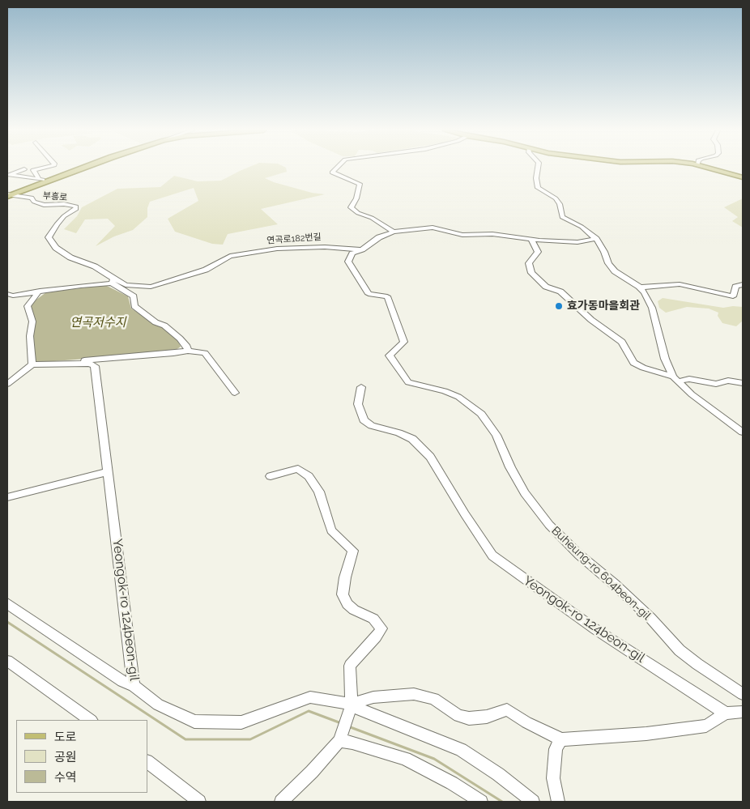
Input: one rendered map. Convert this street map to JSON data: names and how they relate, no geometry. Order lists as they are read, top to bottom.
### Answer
{
  "streets": {
    "street": [
      "부흥로",
      "연곡로182번길",
      "Buheung-ro 604beon-gil",
      "Yeongok-ro 124beon-gil"
    ]
  },
  "crossings": [
    ["부흥로", "연곡로182번길"],
    ["연곡로182번길", "Buheung-ro 604beon-gil"]
  ],
  "water": ["연곡저수지"],
  "places": ["효가동마을회관"],
  "legend": ["도로", "공원", "수역"]
}
